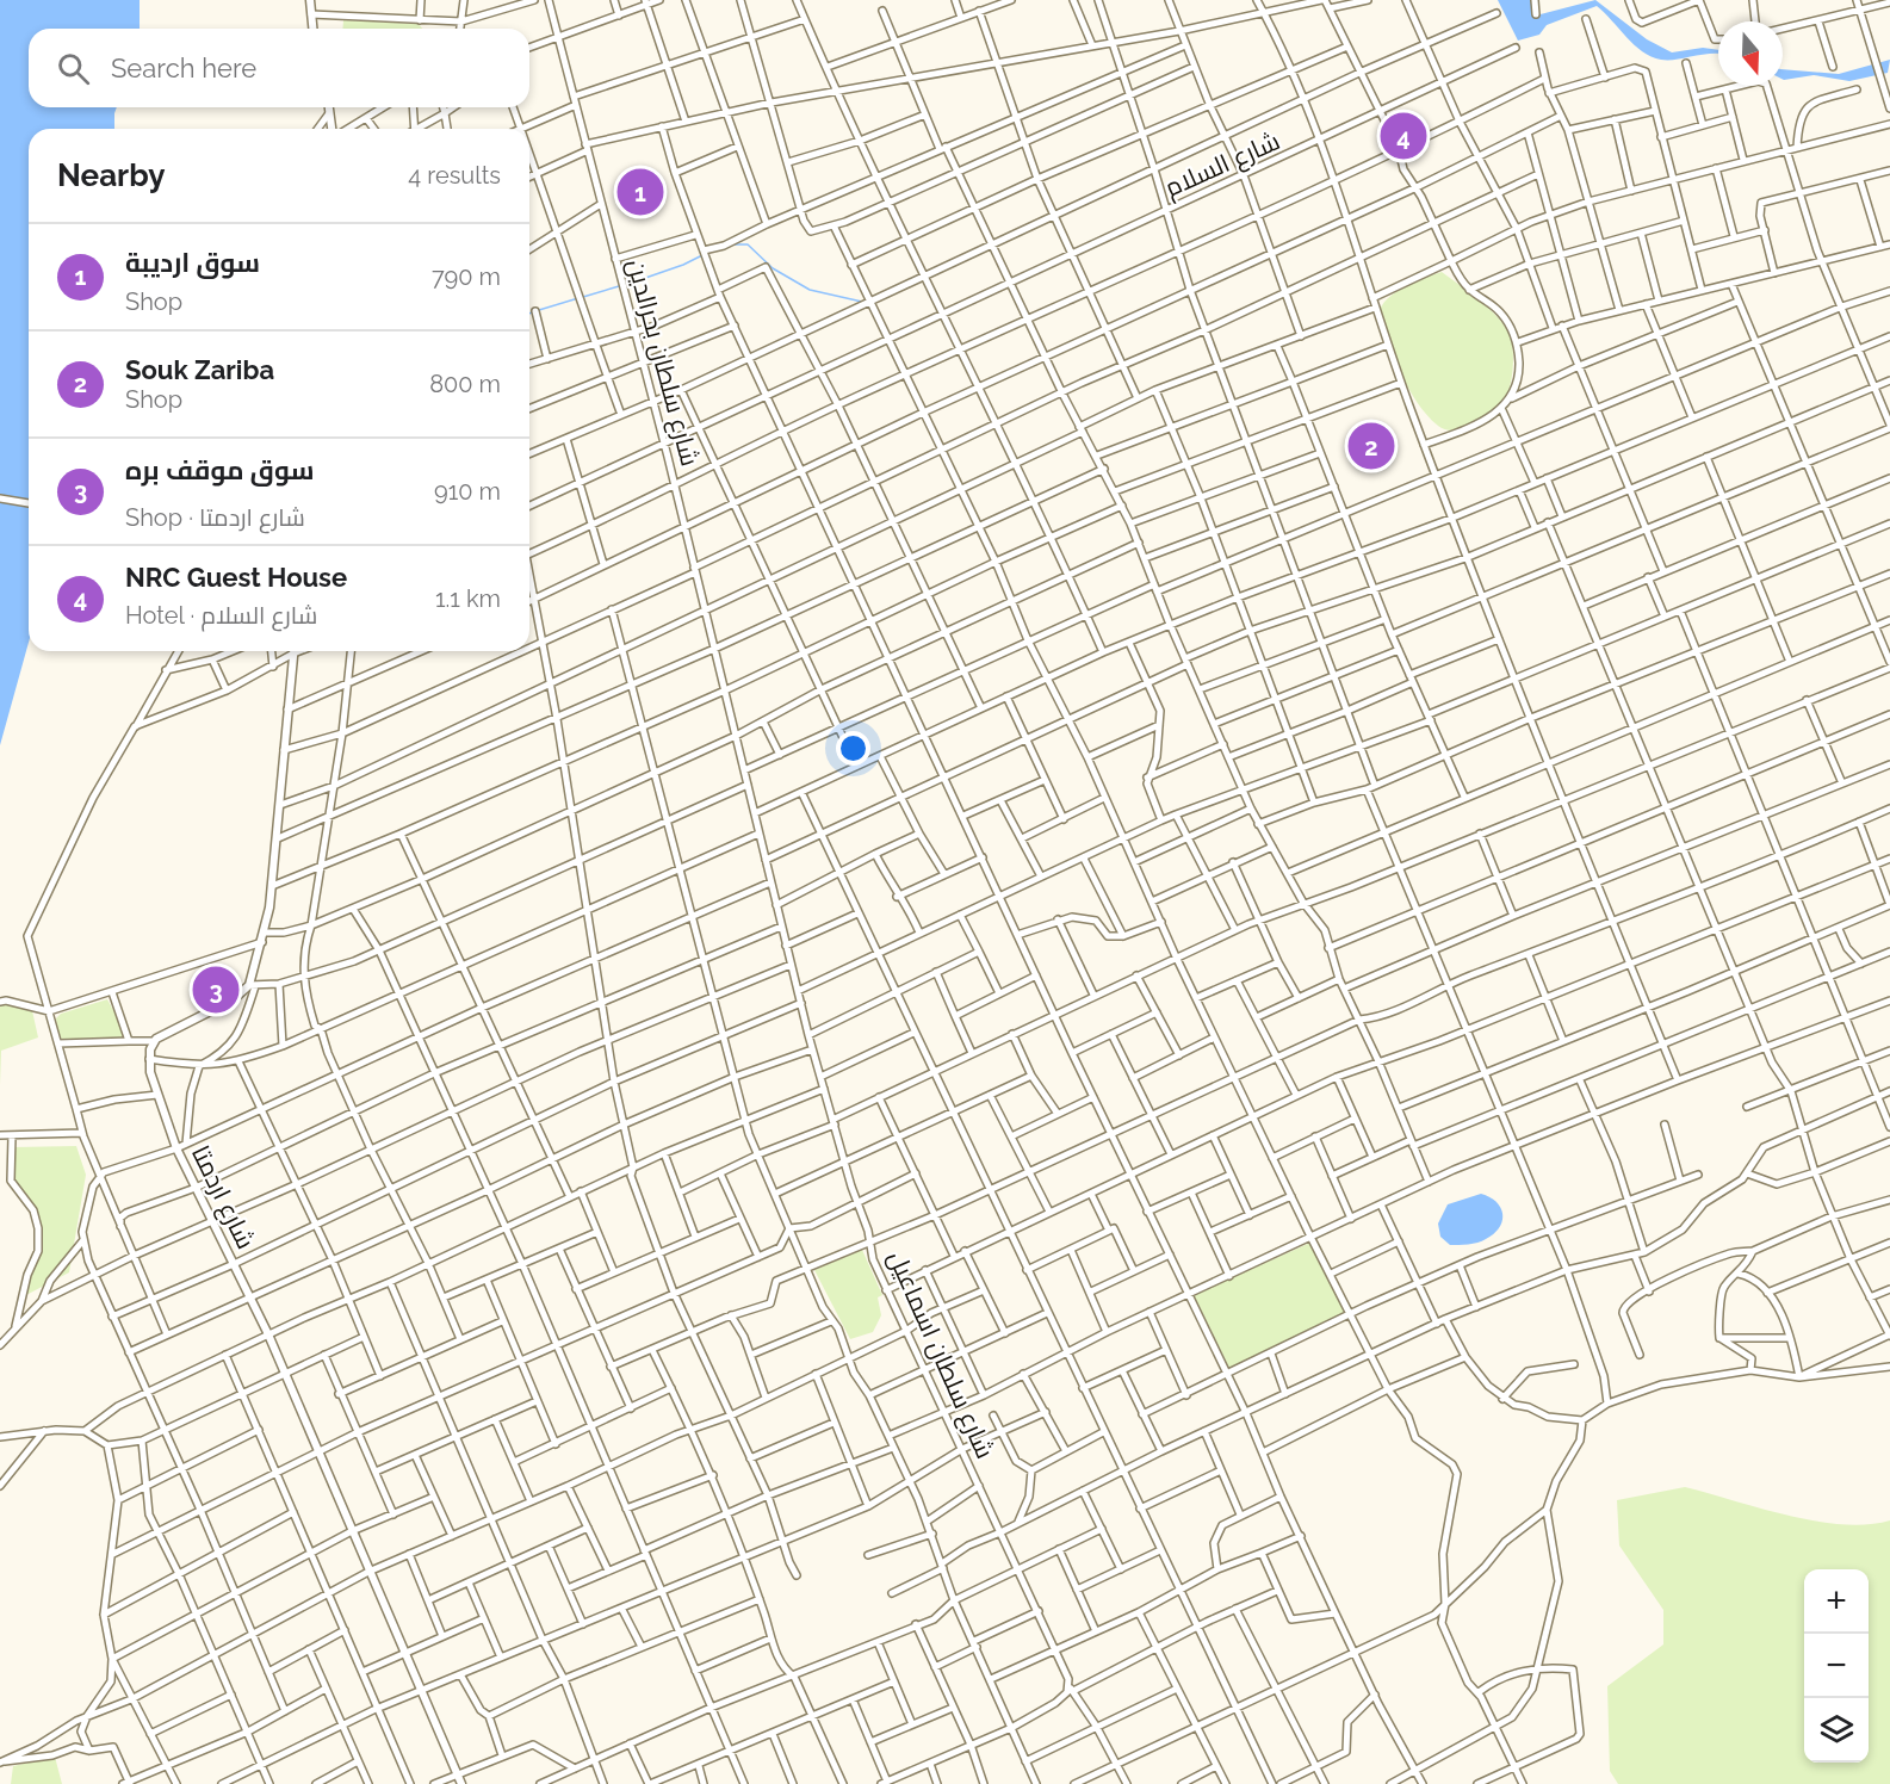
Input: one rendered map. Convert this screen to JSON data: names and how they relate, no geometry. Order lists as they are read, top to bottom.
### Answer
{
  "streets": {
    "main road": ["شارع اردمتا"],
    "street": ["شارع السلام", "شارع سلطان بحرالدين", "شارع سلطان اسماعيل"]
  },
  "crossings": [
    ["شارع السلام", "شارع سلطان بحرالدين"],
    ["شارع سلطان بحرالدين", "شارع سلطان اسماعيل"]
  ],
  "north": "bottom",
  "page": {
    "search": "Search here",
    "pins": [
      "4",
      "1",
      "2",
      "3"
    ],
    "heading": ["Nearby", "4 results"],
    "list": [
      {
        "mark": "1",
        "name": "سوق ارديبة",
        "note": "Shop",
        "value": "790 m"
      },
      {
        "mark": "2",
        "name": "Souk Zariba",
        "note": "Shop",
        "value": "800 m"
      },
      {
        "mark": "3",
        "name": "سوق موقف بره",
        "note": "Shop · شارع اردمتا",
        "value": "910 m"
      },
      {
        "mark": "4",
        "name": "NRC Guest House",
        "note": "Hotel · شارع السلام",
        "value": "1.1 km"
      }
    ],
    "map_buttons": ["+", "−"]
  }
}
